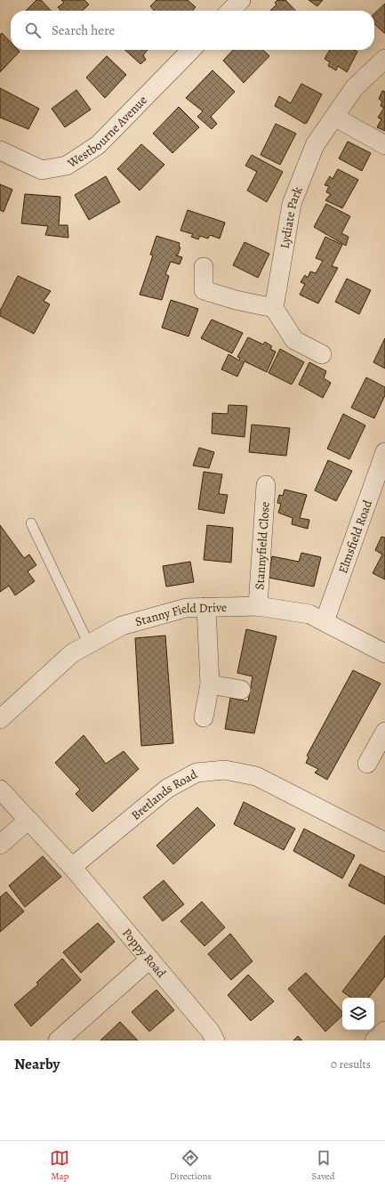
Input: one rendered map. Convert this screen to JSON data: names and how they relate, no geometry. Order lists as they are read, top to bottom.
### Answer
{
  "streets": {
    "street": [
      "Westbourne Avenue",
      "Lydiate Park",
      "Elmsfield Road",
      "Stannyfield Close",
      "Stanny Field Drive",
      "Bretlands Road",
      "Poppy Road"
    ]
  },
  "crossings": [
    ["Elmsfield Road", "Stanny Field Drive"],
    ["Stannyfield Close", "Stanny Field Drive"],
    ["Bretlands Road", "Poppy Road"]
  ],
  "page": {
    "search": "Search here",
    "heading": ["Nearby", "0 results"],
    "nav": ["Map", "Directions", "Saved"]
  }
}
